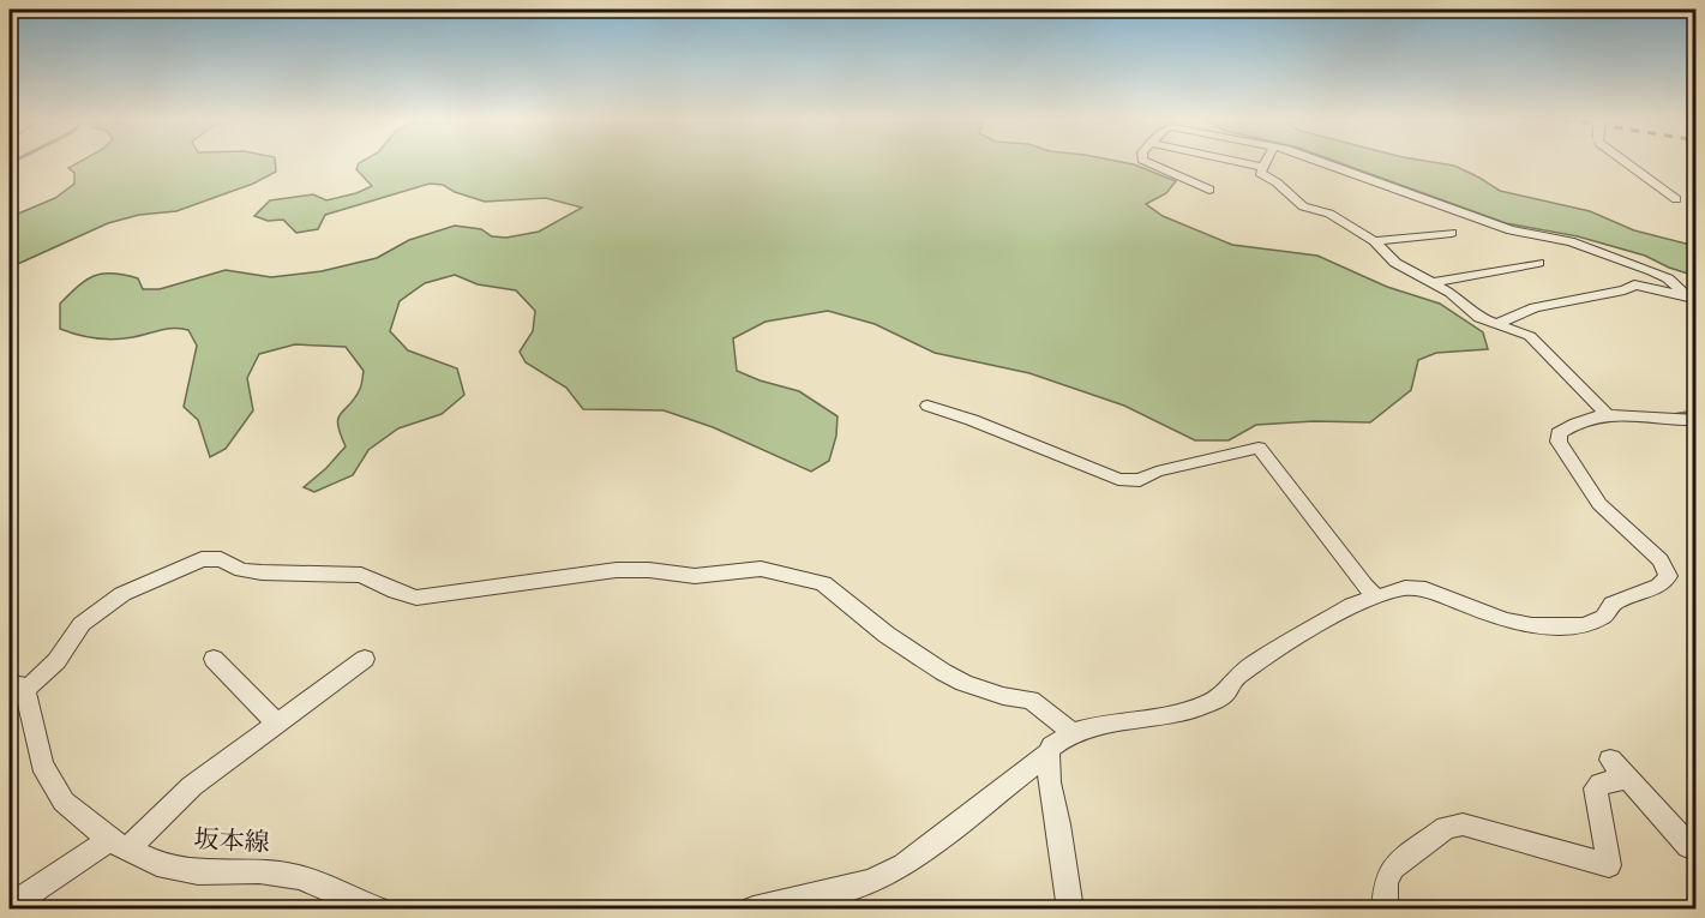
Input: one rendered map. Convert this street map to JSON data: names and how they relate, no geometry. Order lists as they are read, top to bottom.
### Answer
{
  "streets": {
    "street": ["坂本線"]
  }
}
